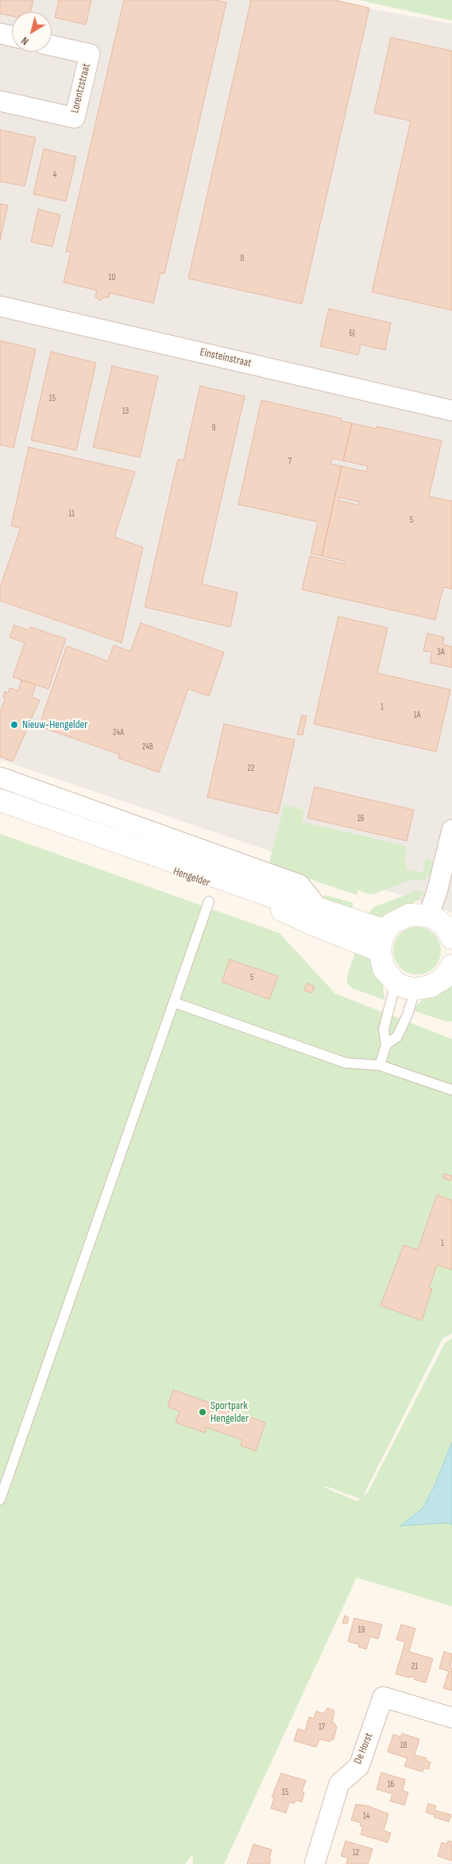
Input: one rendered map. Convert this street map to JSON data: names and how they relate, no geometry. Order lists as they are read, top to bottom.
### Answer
{
  "streets": {
    "main road": ["Hengelder"],
    "street": ["Lorentzstraat", "Einsteinstraat", "De Horst"]
  },
  "places": ["Nieuw-Hengelder", "Sportpark Hengelder"],
  "house_numbers": [
    "4",
    "8",
    "10",
    "6J",
    "15",
    "13",
    "9",
    "7",
    "11",
    "5",
    "3A",
    "1",
    "1A",
    "24A",
    "24B",
    "22",
    "16",
    "5",
    "1",
    "19",
    "21",
    "17",
    "18",
    "16",
    "15",
    "14",
    "12"
  ],
  "north": "bottom left"
}
